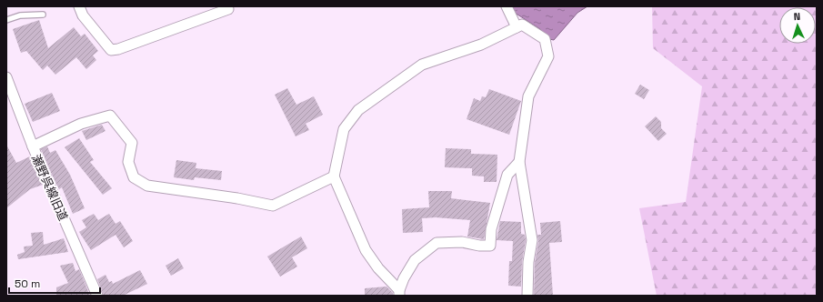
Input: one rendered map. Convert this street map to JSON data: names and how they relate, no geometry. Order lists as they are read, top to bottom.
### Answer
{
  "streets": {
    "street": ["瀬野呉線旧道"]
  },
  "scale_bar": "50 m",
  "north": "top"
}
